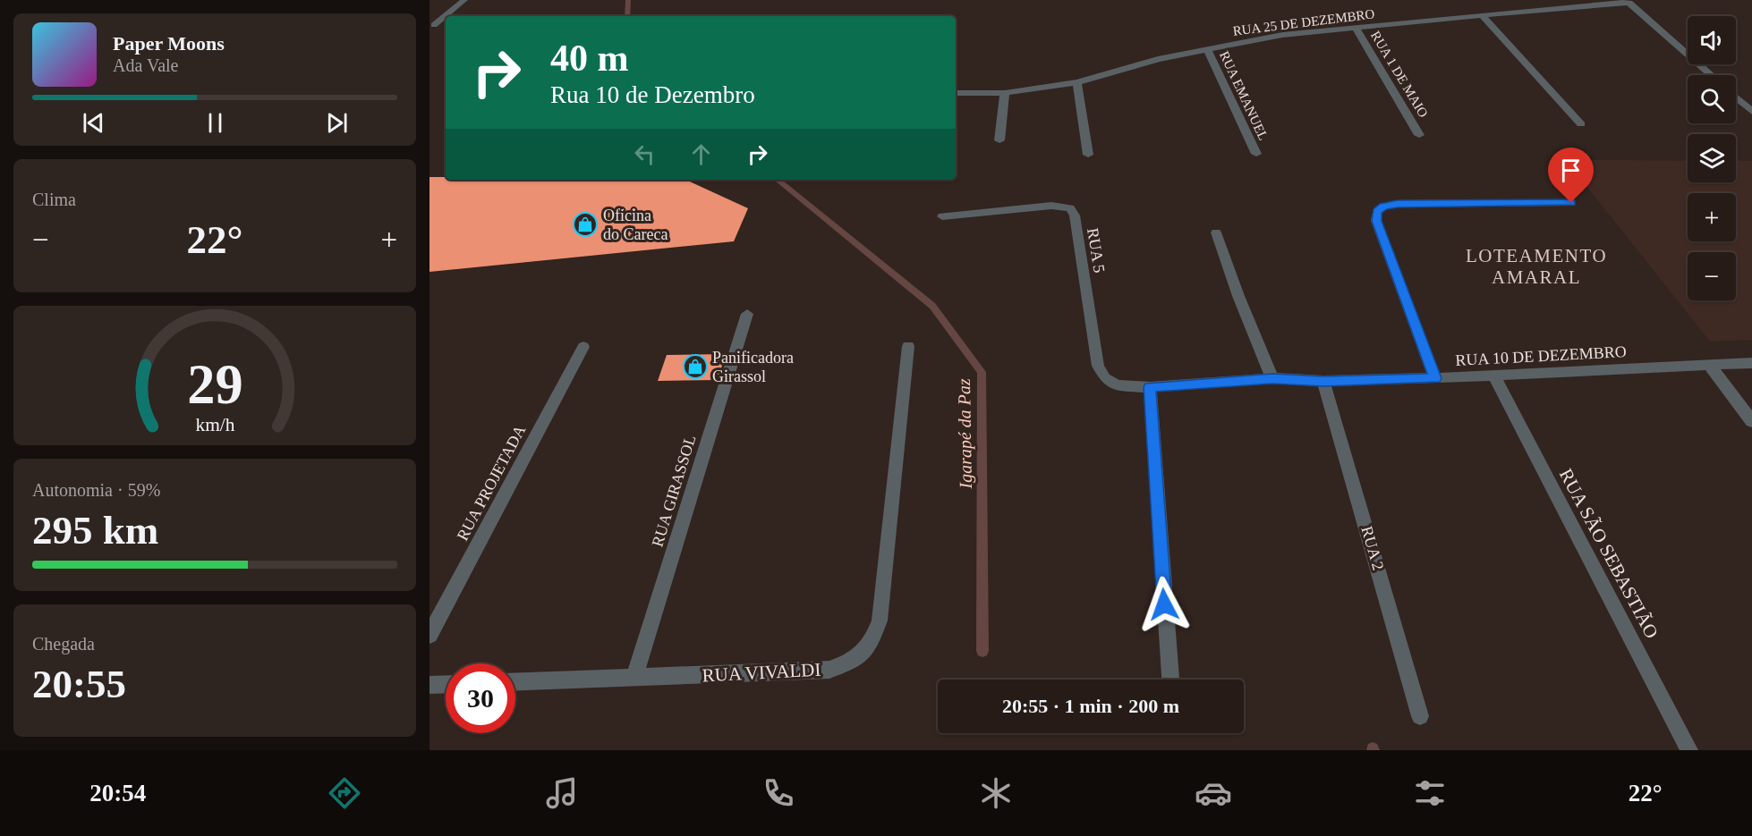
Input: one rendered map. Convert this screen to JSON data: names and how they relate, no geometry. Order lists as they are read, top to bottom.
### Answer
{
  "streets": {
    "street": [
      "RUA 25 DE DEZEMBRO",
      "RUA 1 DE MAIO",
      "RUA EMANUEL",
      "RUA 5",
      "RUA 10 DE DEZEMBRO",
      "RUA PROJETADA",
      "RUA GIRASSOL",
      "RUA 2",
      "RUA SÃO SEBASTIÃO",
      "RUA VIVALDI"
    ]
  },
  "crossings": [
    ["RUA 25 DE DEZEMBRO", "RUA 1 DE MAIO"],
    ["RUA 25 DE DEZEMBRO", "RUA EMANUEL"],
    ["RUA 5", "RUA 10 DE DEZEMBRO"],
    ["RUA 10 DE DEZEMBRO", "RUA 2"],
    ["RUA 10 DE DEZEMBRO", "RUA SÃO SEBASTIÃO"],
    ["RUA GIRASSOL", "RUA VIVALDI"]
  ],
  "districts": ["LOTEAMENTO AMARAL"],
  "water": ["Igarapé da Paz"],
  "places": {
    "shop": ["Oficina do Careca", "Panificadora Girassol"]
  },
  "page": {
    "map_buttons": ["+", "−"],
    "turn": ["40 m", "Rua 10 de Dezembro"],
    "song": ["Paper Moons", "Ada Vale"],
    "tile": [
      "Clima",
      ["Autonomia · 59%", "295 km"],
      ["Chegada", "20:55"]
    ],
    "heat": ["−", "22°", "+"],
    "limit": "30",
    "trip": "20:55 · 1 min · 200 m",
    "tabs": ["20:54", "22°"],
    "gauge": ["29", "km/h"]
  }
}
